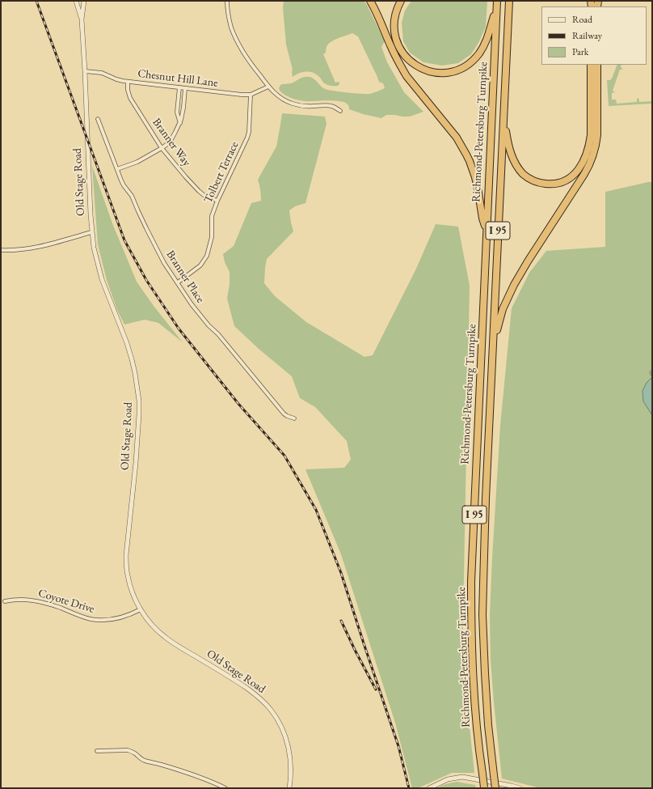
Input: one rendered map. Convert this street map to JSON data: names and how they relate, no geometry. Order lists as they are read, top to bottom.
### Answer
{
  "streets": {
    "highway": ["Richmond-Petersburg Turnpike", "I 95"],
    "street": [
      "Chesnut Hill Lane",
      "Branner Way",
      "Tolbert Terrace",
      "Old Stage Road",
      "Branner Place",
      "Coyote Drive"
    ]
  },
  "crossings": [
    ["Chesnut Hill Lane", "Branner Way"],
    ["Chesnut Hill Lane", "Tolbert Terrace"],
    ["Chesnut Hill Lane", "Old Stage Road"],
    ["Branner Way", "Tolbert Terrace"],
    ["Tolbert Terrace", "Branner Place"],
    ["Old Stage Road", "Coyote Drive"]
  ],
  "legend": ["Road", "Railway", "Park"]
}
